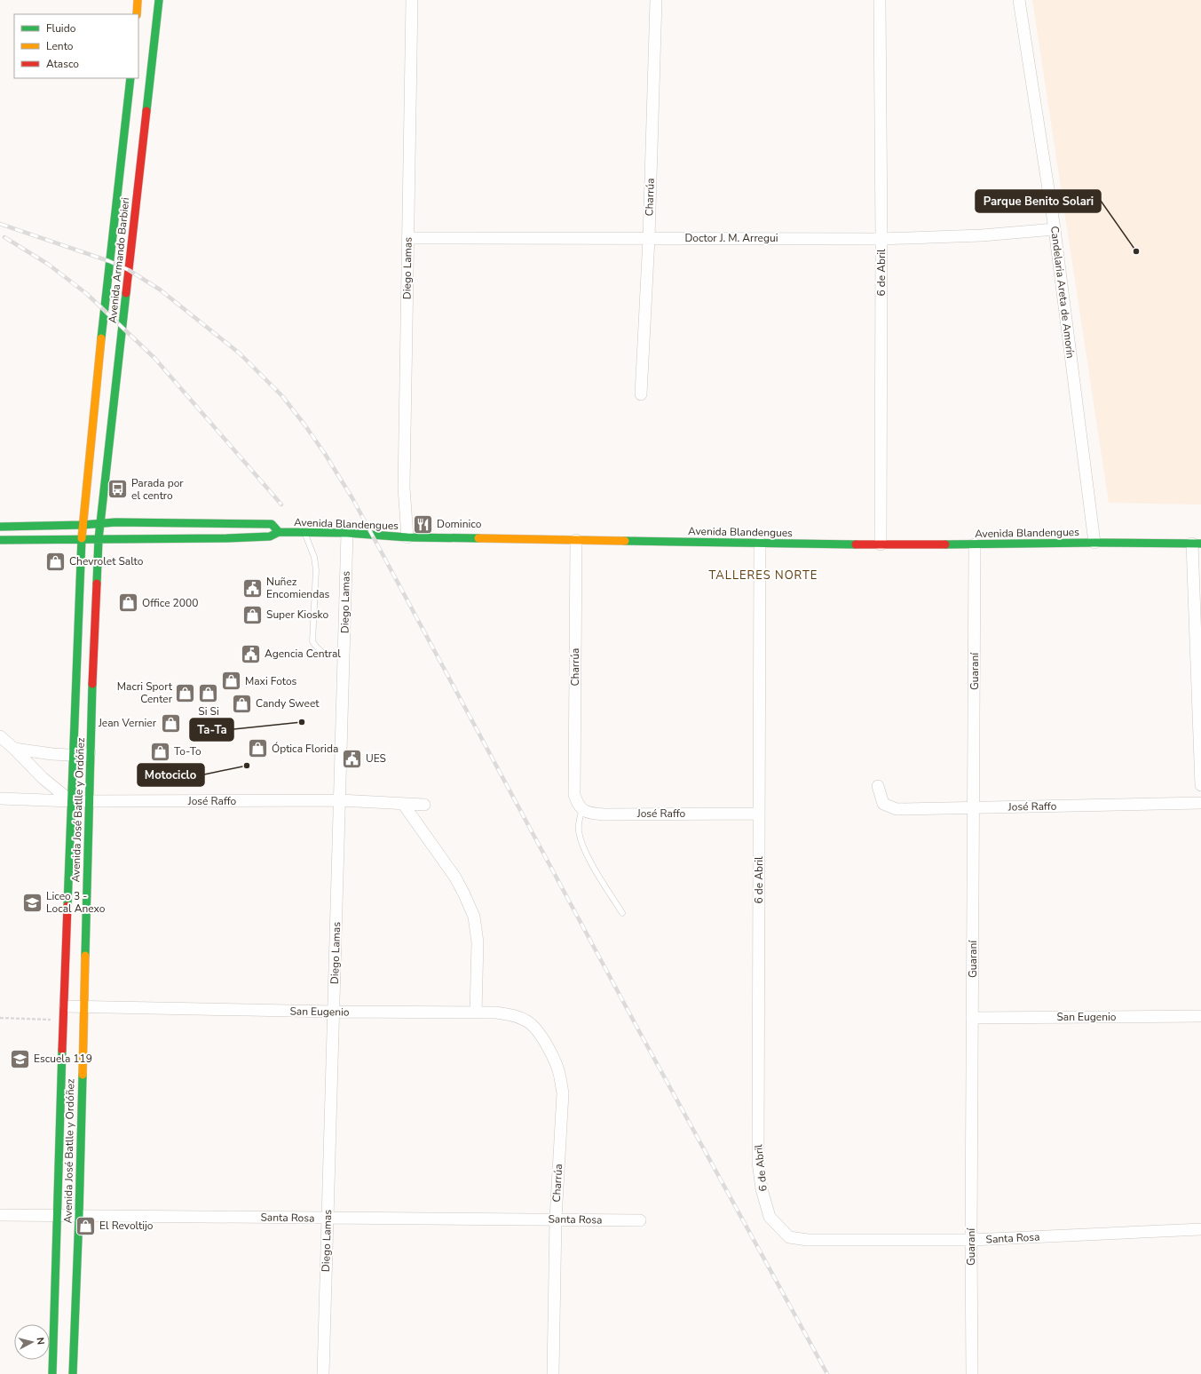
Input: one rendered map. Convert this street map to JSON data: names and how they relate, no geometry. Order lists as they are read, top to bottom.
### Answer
{
  "streets": {
    "street": [
      "Charrúa",
      "Doctor J. M. Arregui",
      "Avenida Armando Barbieri",
      "Diego Lamas",
      "6 de Abril",
      "Candelaria Areta de Amorín",
      "Avenida Blandengues",
      "Guaraní",
      "José Raffo",
      "Avenida José Batlle y Ordóñez",
      "San Eugenio",
      "Santa Rosa"
    ]
  },
  "crossings": [
    ["Charrúa", "Doctor J. M. Arregui"],
    ["Charrúa", "Avenida Blandengues"],
    ["Charrúa", "José Raffo"],
    ["Charrúa", "San Eugenio"],
    ["Charrúa", "Santa Rosa"],
    ["Doctor J. M. Arregui", "Diego Lamas"],
    ["Doctor J. M. Arregui", "6 de Abril"],
    ["Doctor J. M. Arregui", "Candelaria Areta de Amorín"],
    ["Avenida Armando Barbieri", "Avenida Blandengues"],
    ["Avenida Armando Barbieri", "Avenida José Batlle y Ordóñez"],
    ["Diego Lamas", "Avenida Blandengues"],
    ["Diego Lamas", "José Raffo"],
    ["Diego Lamas", "San Eugenio"],
    ["Diego Lamas", "Santa Rosa"],
    ["6 de Abril", "Avenida Blandengues"],
    ["6 de Abril", "José Raffo"],
    ["6 de Abril", "Santa Rosa"],
    ["Candelaria Areta de Amorín", "Avenida Blandengues"],
    ["Avenida Blandengues", "Guaraní"],
    ["Avenida Blandengues", "Avenida José Batlle y Ordóñez"],
    ["Guaraní", "José Raffo"],
    ["Guaraní", "San Eugenio"],
    ["Guaraní", "Santa Rosa"],
    ["José Raffo", "Avenida José Batlle y Ordóñez"],
    ["Avenida José Batlle y Ordóñez", "San Eugenio"],
    ["Avenida José Batlle y Ordóñez", "Santa Rosa"]
  ],
  "districts": ["TALLERES NORTE"],
  "places": {
    "other": ["Parque Benito Solari", "Ta-Ta", "Motociclo"],
    "bus stop": ["Parada por el centro"],
    "restaurant": ["Dominico"],
    "shop": [
      "Chevrolet Salto",
      "Office 2000",
      "Super Kiosko",
      "Maxi Fotos",
      "Macri Sport Center",
      "Si Si",
      "Candy Sweet",
      "Jean Vernier",
      "Óptica Florida",
      "To-To",
      "El Revoltijo"
    ],
    "public building": ["Nuñez Encomiendas", "Agencia Central", "UES"],
    "school or university": ["Liceo 3 - Local Anexo", "Escuela 119"]
  },
  "legend": ["Fluido", "Lento", "Atasco"],
  "north": "right"
}
